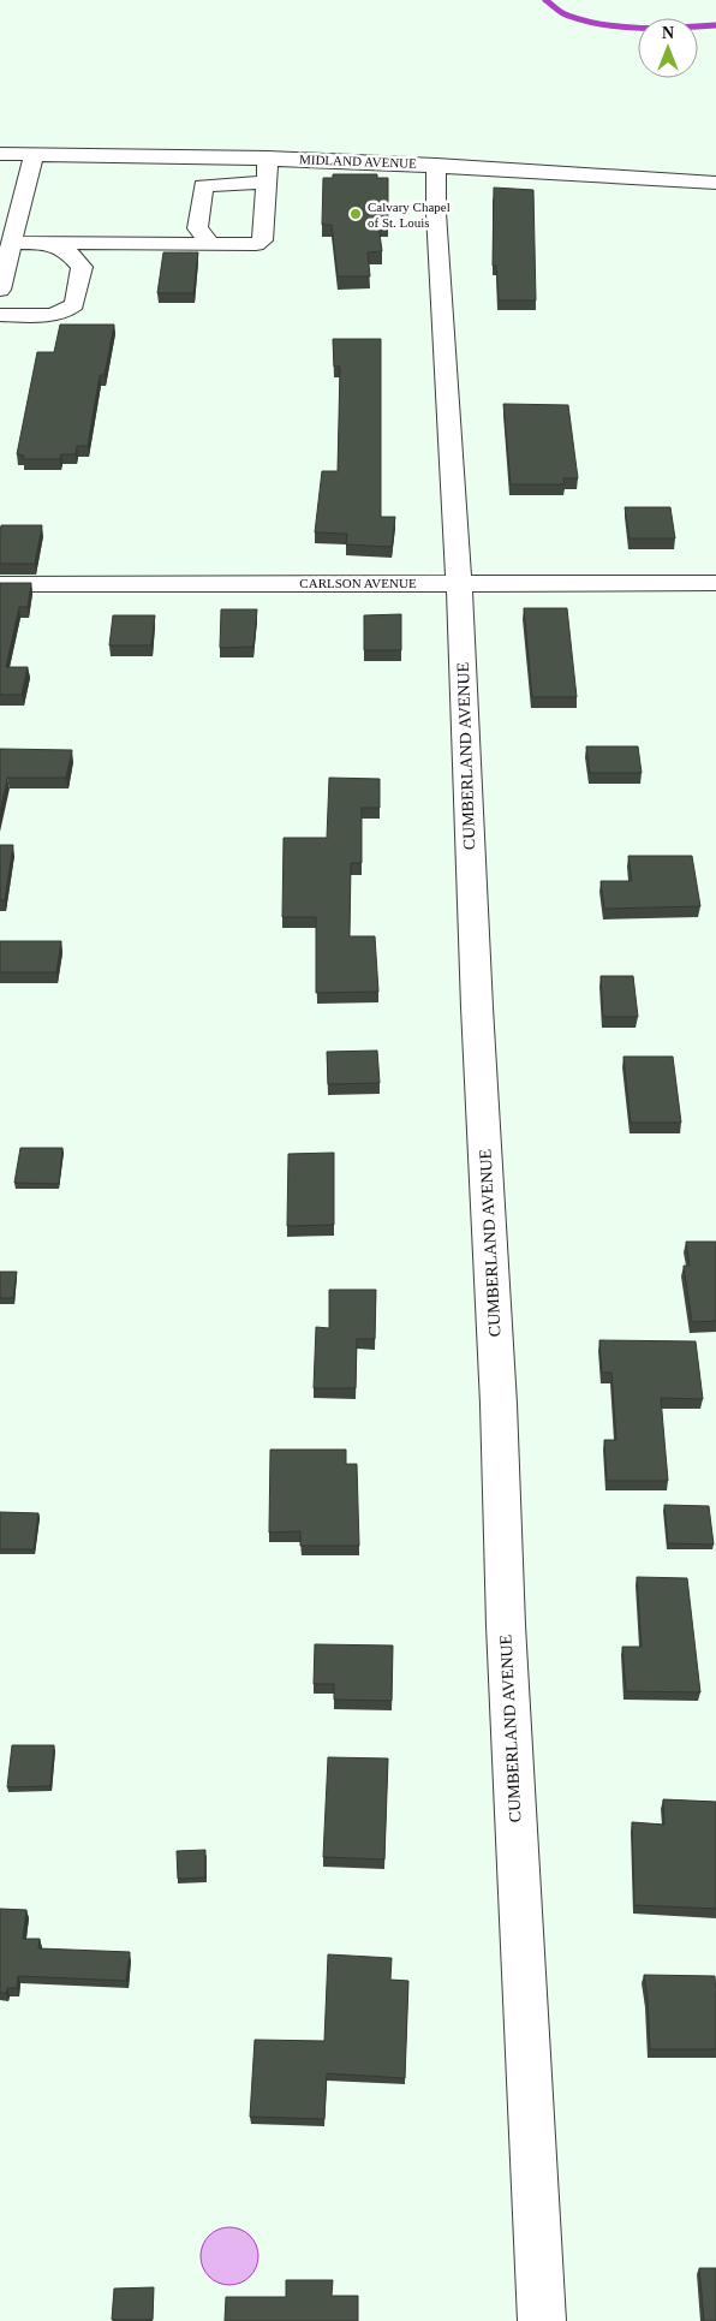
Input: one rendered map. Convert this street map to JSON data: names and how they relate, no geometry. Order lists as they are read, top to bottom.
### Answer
{
  "streets": {
    "street": ["MIDLAND AVENUE", "CARLSON AVENUE", "CUMBERLAND AVENUE"]
  },
  "crossings": [
    ["MIDLAND AVENUE", "CUMBERLAND AVENUE"],
    ["CARLSON AVENUE", "CUMBERLAND AVENUE"]
  ],
  "places": ["Calvary Chapel of St. Louis"],
  "north": "top"
}
